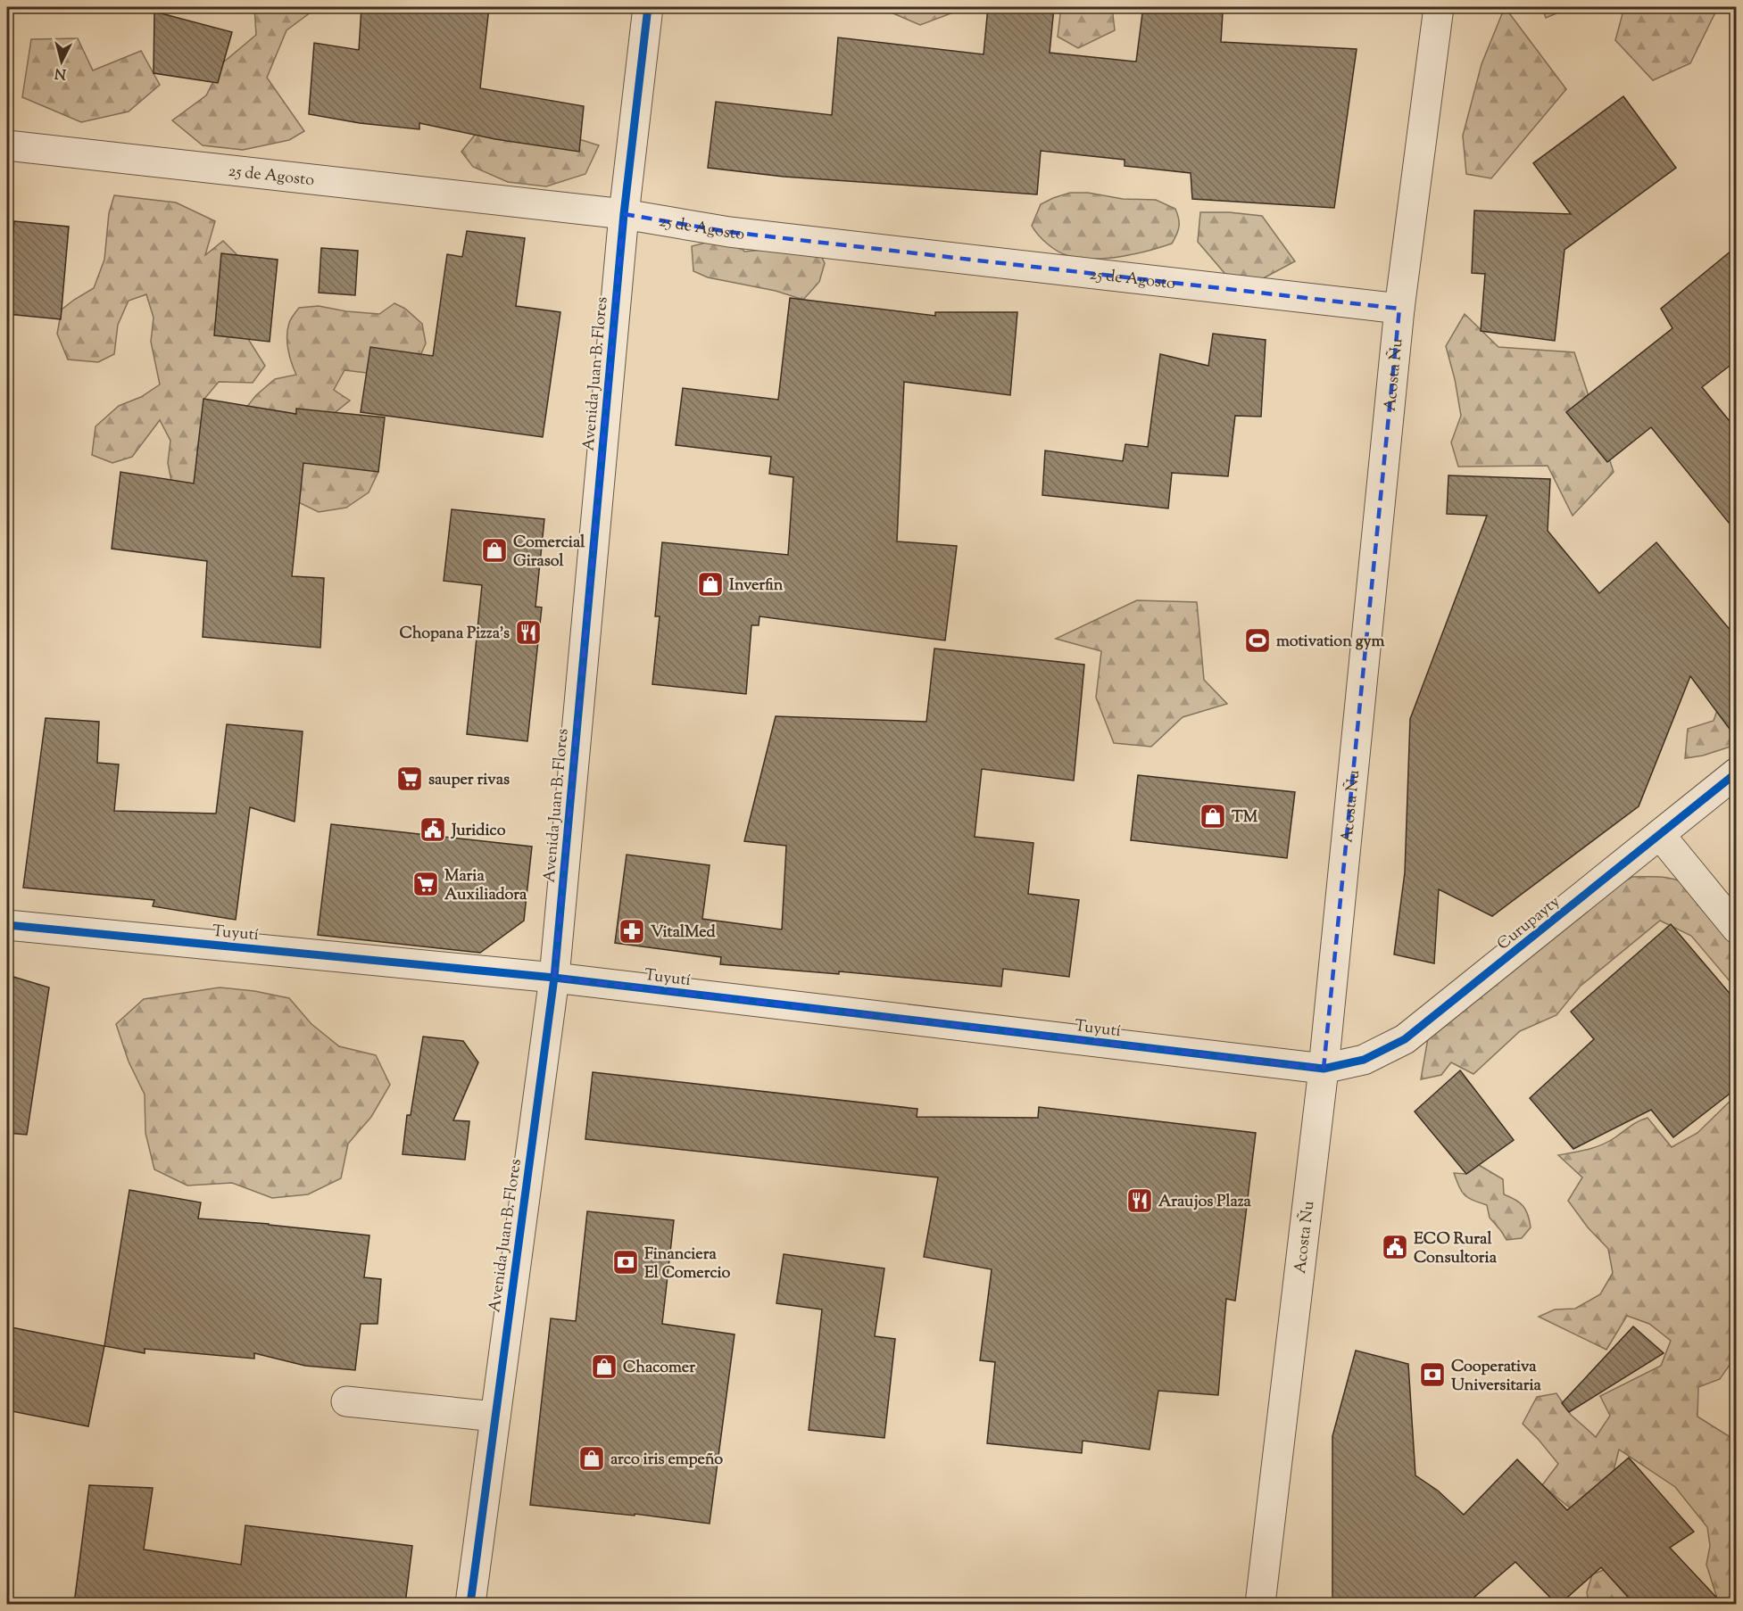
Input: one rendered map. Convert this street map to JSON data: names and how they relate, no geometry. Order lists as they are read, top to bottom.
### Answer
{
  "streets": {
    "street": [
      "25 de Agosto",
      "Avenida Juan B. Flores",
      "Acosta Ñu",
      "Curupayty",
      "Tuyutí"
    ]
  },
  "crossings": [
    ["25 de Agosto", "Avenida Juan B. Flores"],
    ["25 de Agosto", "Acosta Ñu"],
    ["Avenida Juan B. Flores", "Tuyutí"],
    ["Acosta Ñu", "Curupayty"],
    ["Acosta Ñu", "Tuyutí"],
    ["Curupayty", "Tuyutí"]
  ],
  "places": {
    "shop": [
      "Comercial Girasol",
      "Inverfin",
      "TM",
      "Chacomer",
      "arco iris empeño"
    ],
    "restaurant": ["Chopana Pizza's", "Araujos Plaza"],
    "sports": ["motivation gym"],
    "supermarket": ["sauper rivas", "Maria Auxiliadora"],
    "public building": ["Juridico", "ECO Rural Consultoria"],
    "pharmacy": ["VitalMed"],
    "bank": ["Financiera El Comercio", "Cooperativa Universitaria"]
  },
  "north": "bottom"
}
